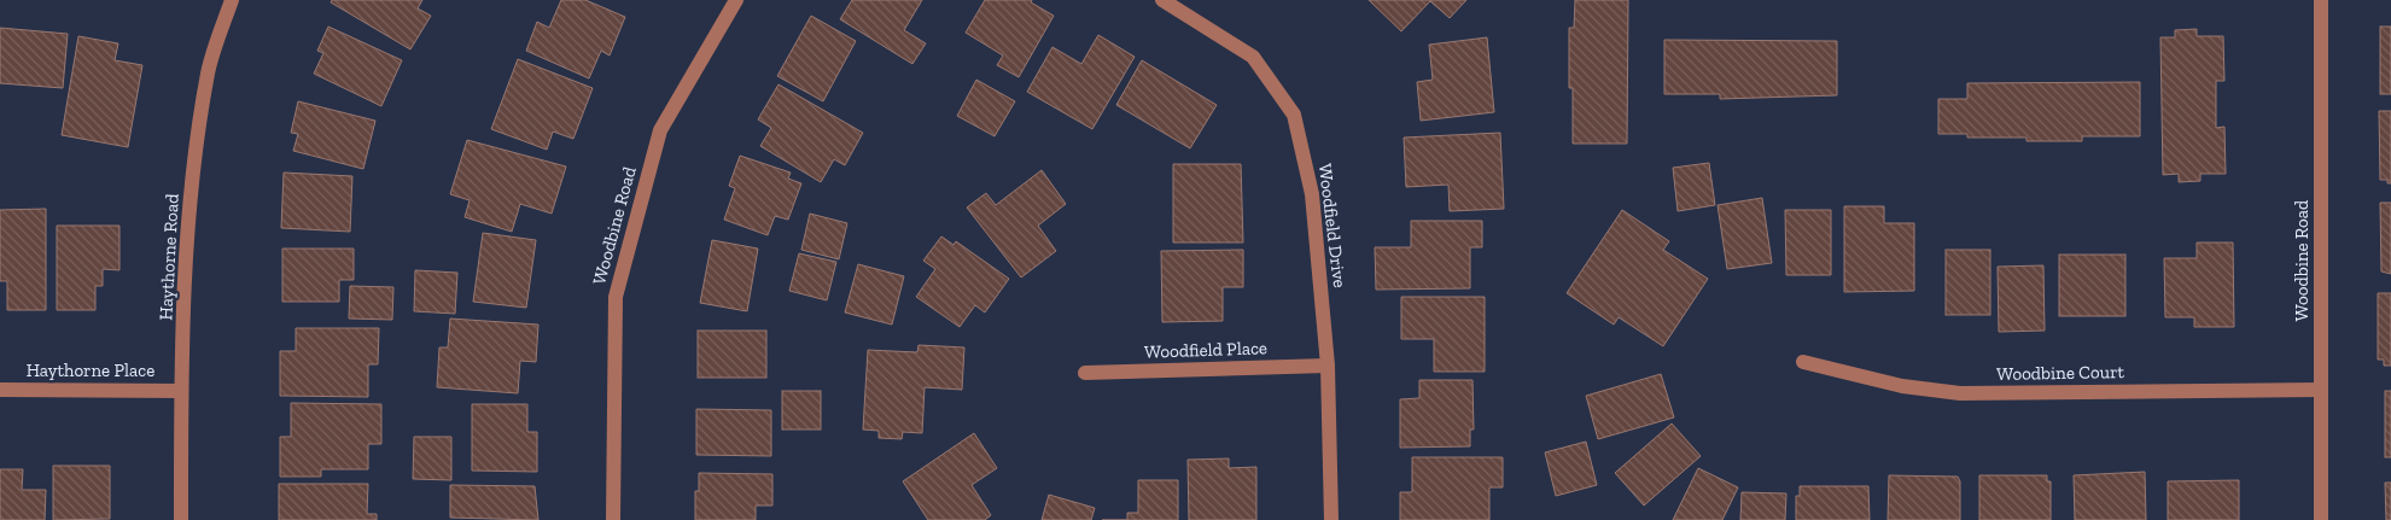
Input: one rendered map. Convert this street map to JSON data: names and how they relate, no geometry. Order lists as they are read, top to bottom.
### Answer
{
  "streets": {
    "street": [
      "Woodbine Road",
      "Woodfield Drive",
      "Haythorne Road",
      "Woodfield Place",
      "Haythorne Place",
      "Woodbine Court"
    ]
  },
  "crossings": [
    ["Woodbine Road", "Woodbine Court"],
    ["Woodfield Drive", "Woodfield Place"],
    ["Haythorne Road", "Haythorne Place"]
  ]
}
